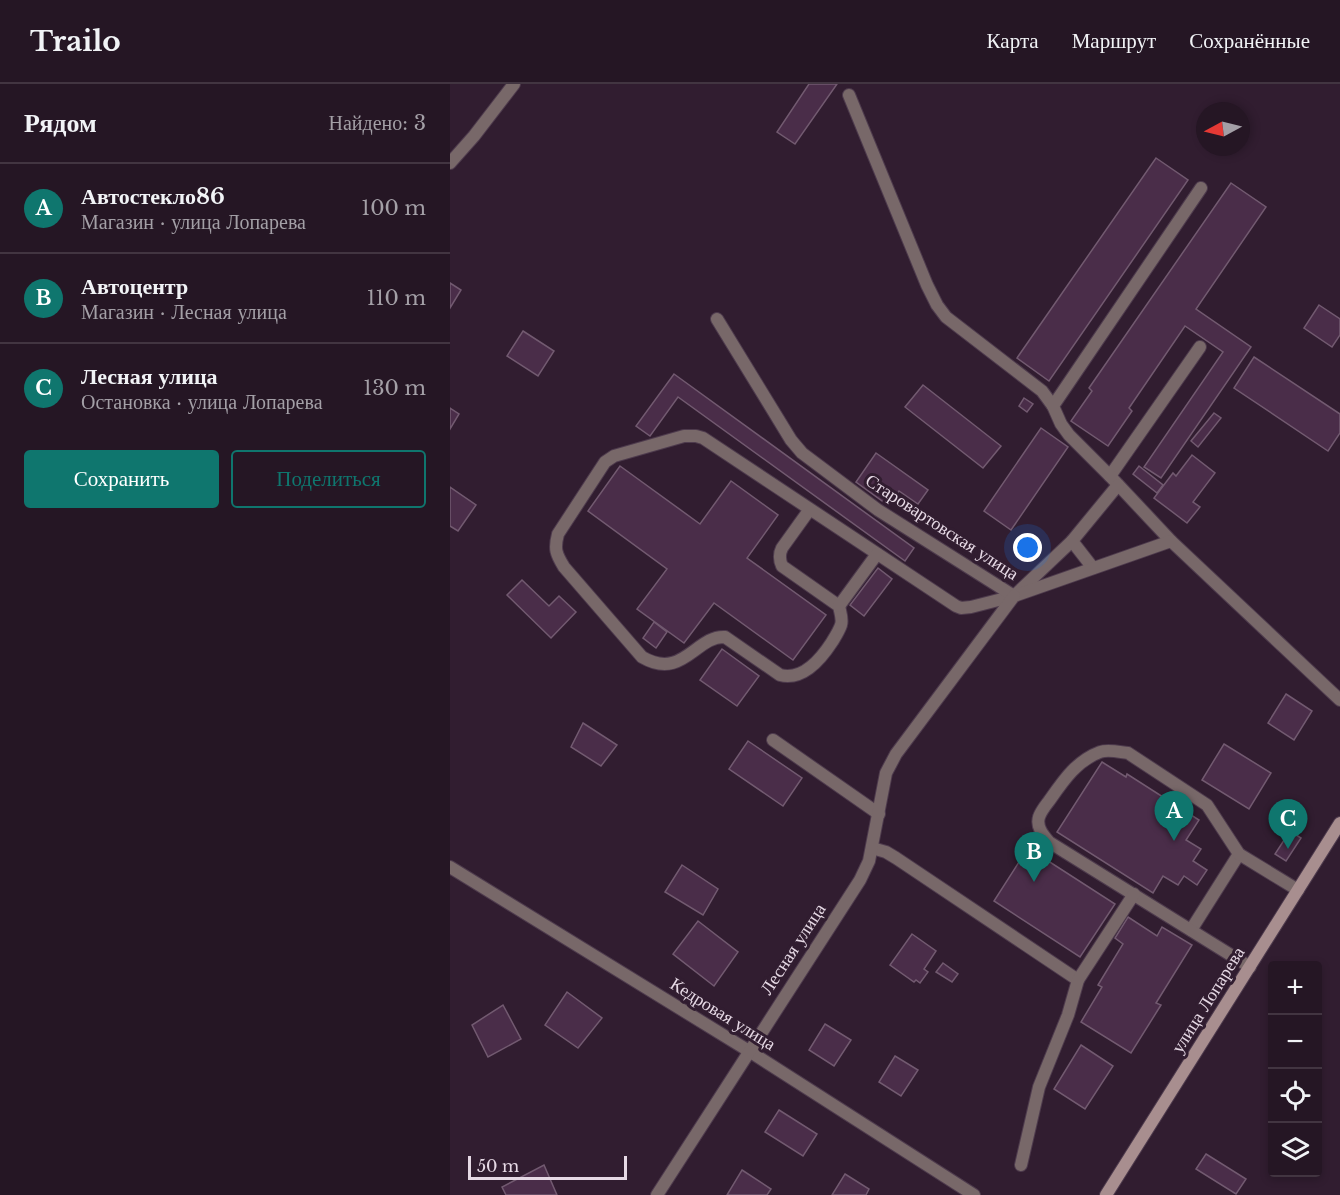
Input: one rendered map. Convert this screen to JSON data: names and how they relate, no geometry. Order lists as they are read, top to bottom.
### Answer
{
  "streets": {
    "main road": ["улица Лопарева"],
    "street": ["Старовартовская улица", "Лесная улица", "Кедровая улица"]
  },
  "crossings": [
    ["Старовартовская улица", "Лесная улица"],
    ["Лесная улица", "Кедровая улица"]
  ],
  "scale_bar": "50 m",
  "north": "left",
  "page": {
    "header": "Trailo",
    "nav": ["Карта", "Маршрут", "Сохранённые"],
    "heading": ["Рядом", "Найдено: 3"],
    "list": [
      {
        "mark": "A",
        "name": "Автостекло86",
        "note": "Магазин · улица Лопарева",
        "value": "100 m"
      },
      {
        "mark": "B",
        "name": "Автоцентр",
        "note": "Магазин · Лесная улица",
        "value": "110 m"
      },
      {
        "mark": "C",
        "name": "Лесная улица",
        "note": "Остановка · улица Лопарева",
        "value": "130 m"
      }
    ],
    "buttons": ["Сохранить", "Поделиться"],
    "pins": ["A", "C", "B"],
    "map_buttons": ["+", "−"],
    "scale": "50 m"
  }
}
